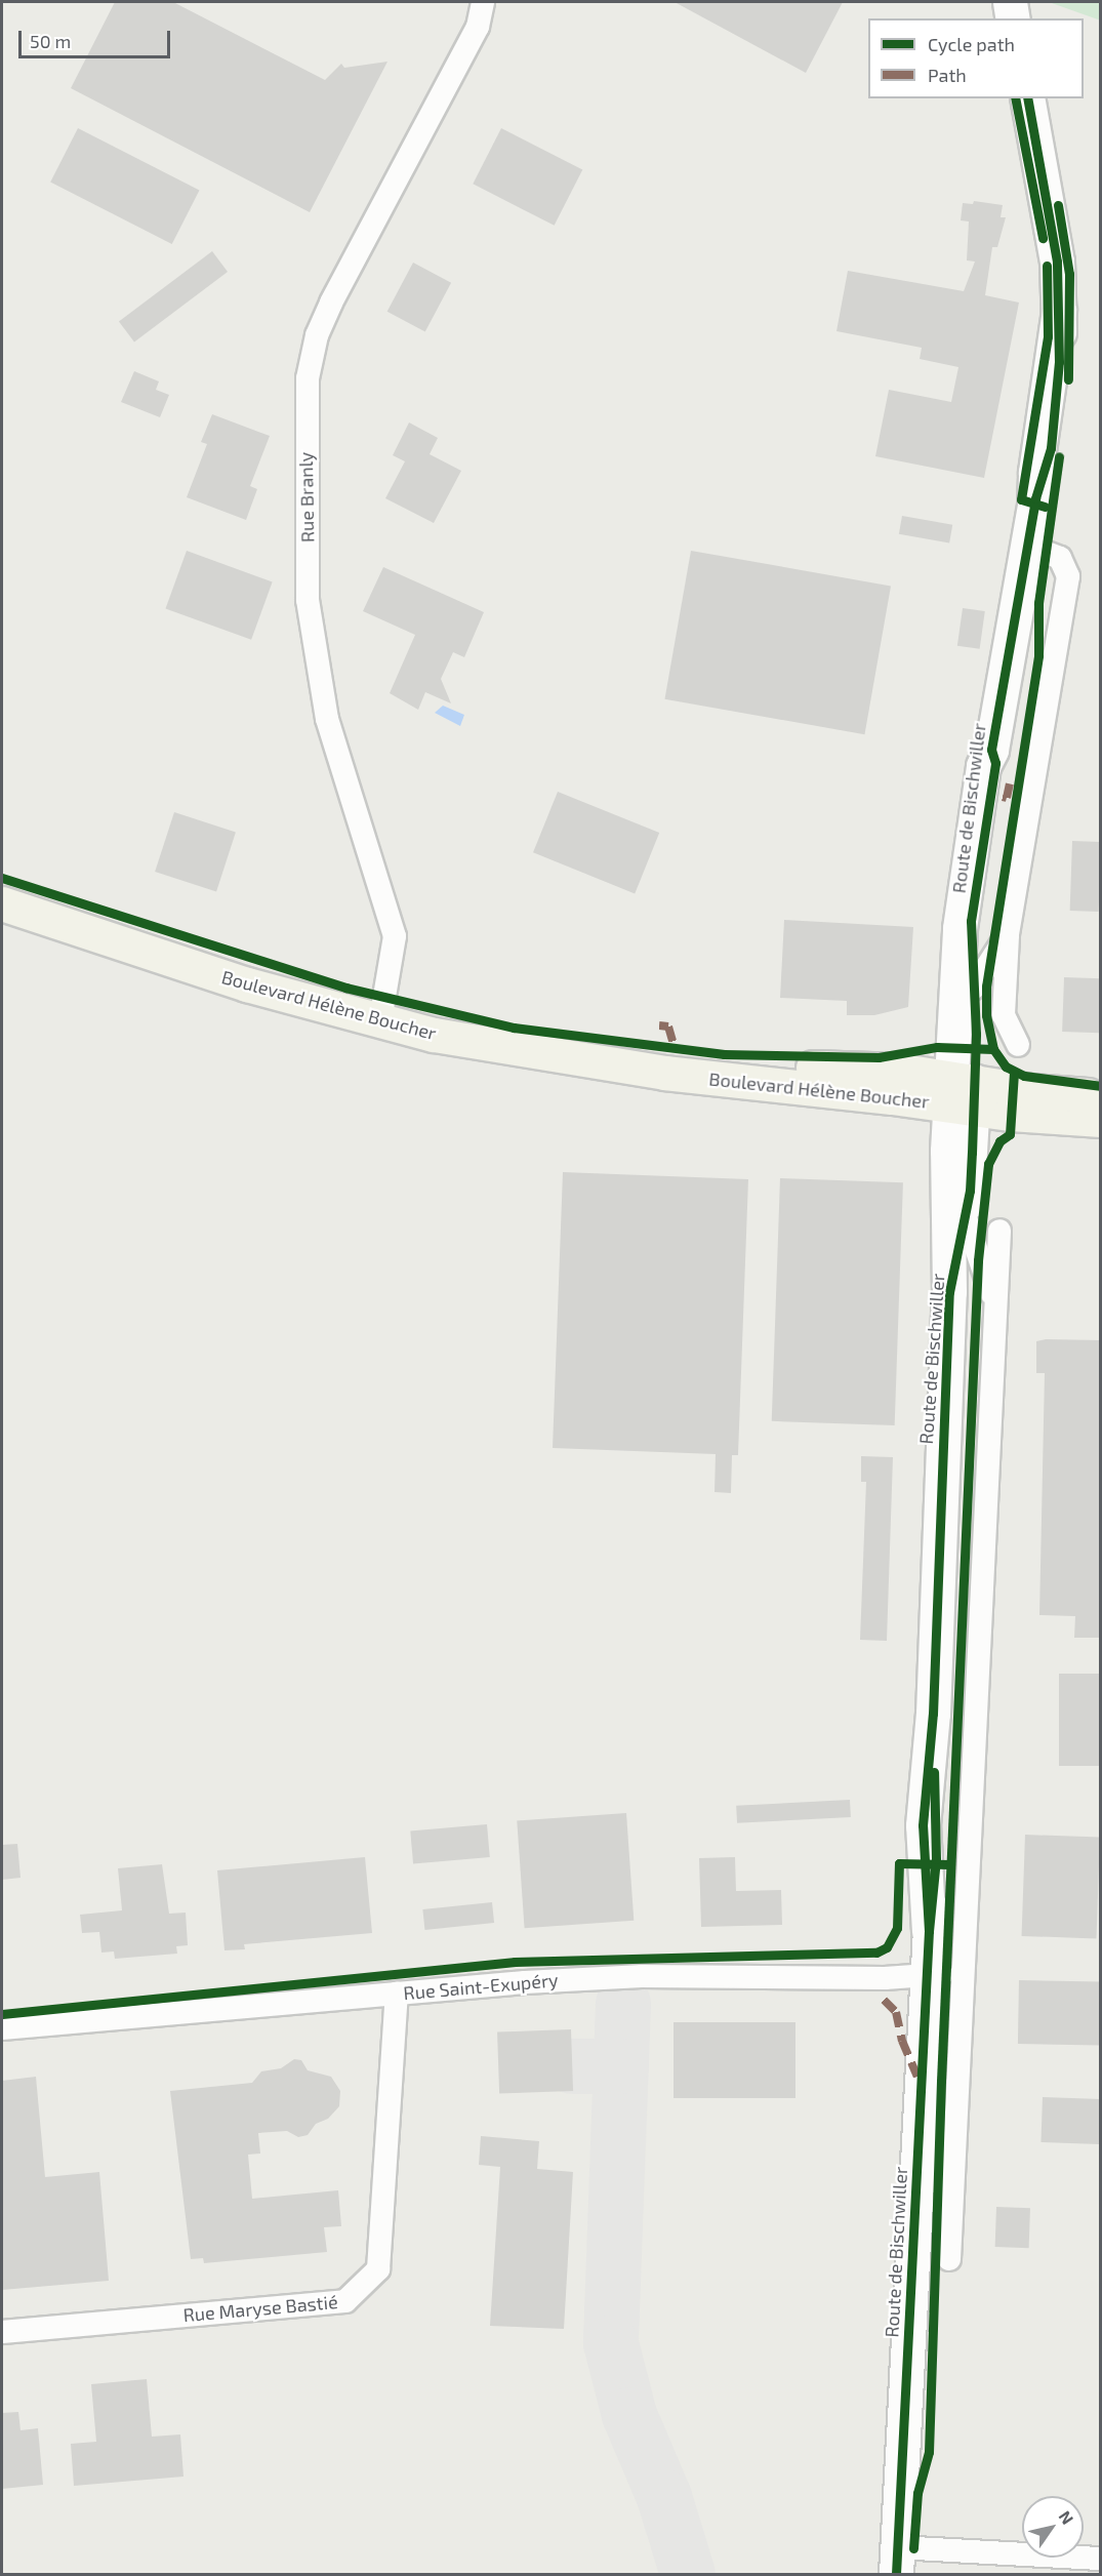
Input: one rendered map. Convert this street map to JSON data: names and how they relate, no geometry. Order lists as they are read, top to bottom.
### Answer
{
  "streets": {
    "main road": ["Boulevard Hélène Boucher"],
    "street": [
      "Rue Branly",
      "Route de Bischwiller",
      "Rue Saint-Exupéry",
      "Rue Maryse Bastié"
    ]
  },
  "crossings": [
    ["Rue Branly", "Boulevard Hélène Boucher"],
    ["Route de Bischwiller", "Boulevard Hélène Boucher"],
    ["Route de Bischwiller", "Rue Saint-Exupéry"],
    ["Rue Saint-Exupéry", "Rue Maryse Bastié"]
  ],
  "legend": ["Cycle path", "Path"],
  "scale_bar": "50 m",
  "north": "top right"
}
